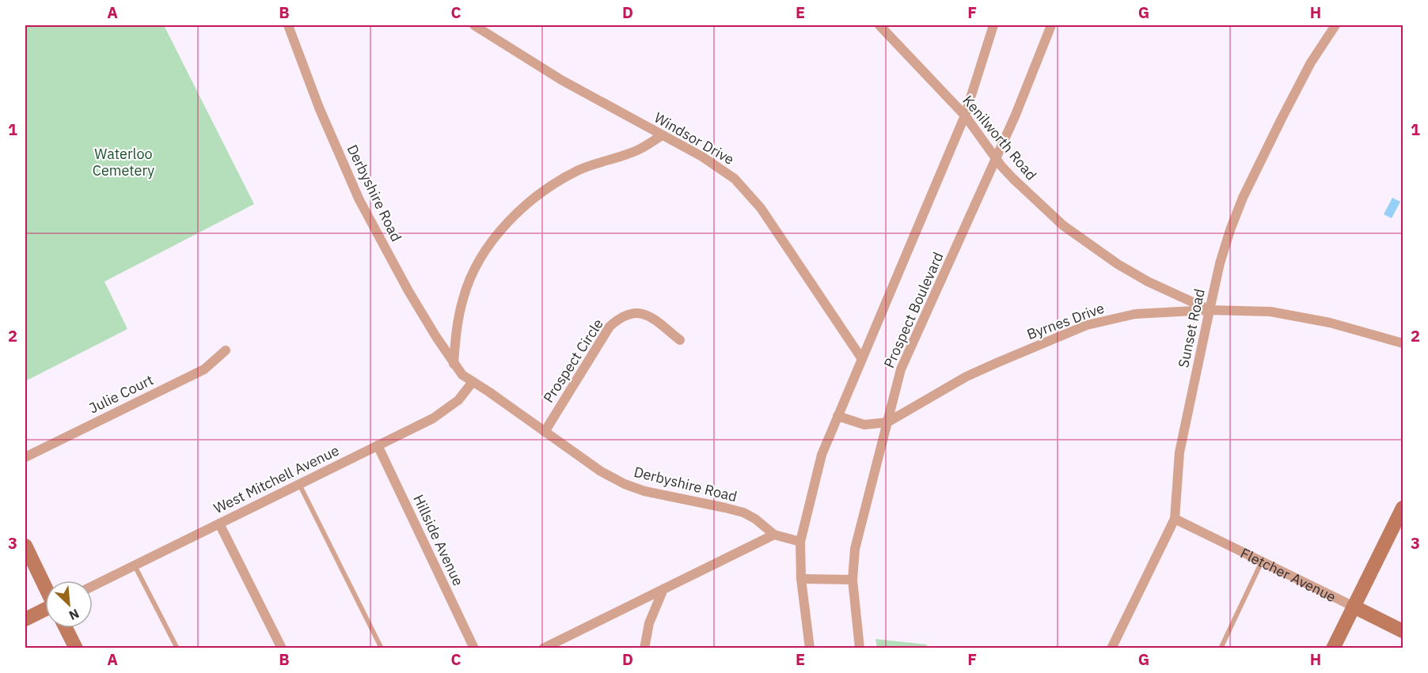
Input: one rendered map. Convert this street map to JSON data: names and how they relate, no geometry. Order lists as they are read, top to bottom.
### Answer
{
  "streets": {
    "main road": ["Fletcher Avenue"],
    "street": [
      "Kenilworth Road",
      "Windsor Drive",
      "Derbyshire Road",
      "Prospect Boulevard",
      "Byrnes Drive",
      "Sunset Road",
      "Prospect Circle",
      "Julie Court",
      "West Mitchell Avenue",
      "Hillside Avenue"
    ]
  },
  "crossings": [
    ["Kenilworth Road", "Prospect Boulevard"],
    ["Kenilworth Road", "Byrnes Drive"],
    ["Kenilworth Road", "Sunset Road"],
    ["Windsor Drive", "Prospect Boulevard"],
    ["Derbyshire Road", "Prospect Boulevard"],
    ["Derbyshire Road", "Prospect Circle"],
    ["Derbyshire Road", "West Mitchell Avenue"],
    ["Prospect Boulevard", "Byrnes Drive"],
    ["Byrnes Drive", "Sunset Road"],
    ["Sunset Road", "Fletcher Avenue"],
    ["West Mitchell Avenue", "Hillside Avenue"]
  ],
  "parks": ["Waterloo Cemetery"],
  "north": "bottom right",
  "grid": {
    "columns": [
      "A",
      "B",
      "C",
      "D",
      "E",
      "F",
      "G",
      "H"
    ],
    "rows": ["1", "2", "3"]
  }
}
